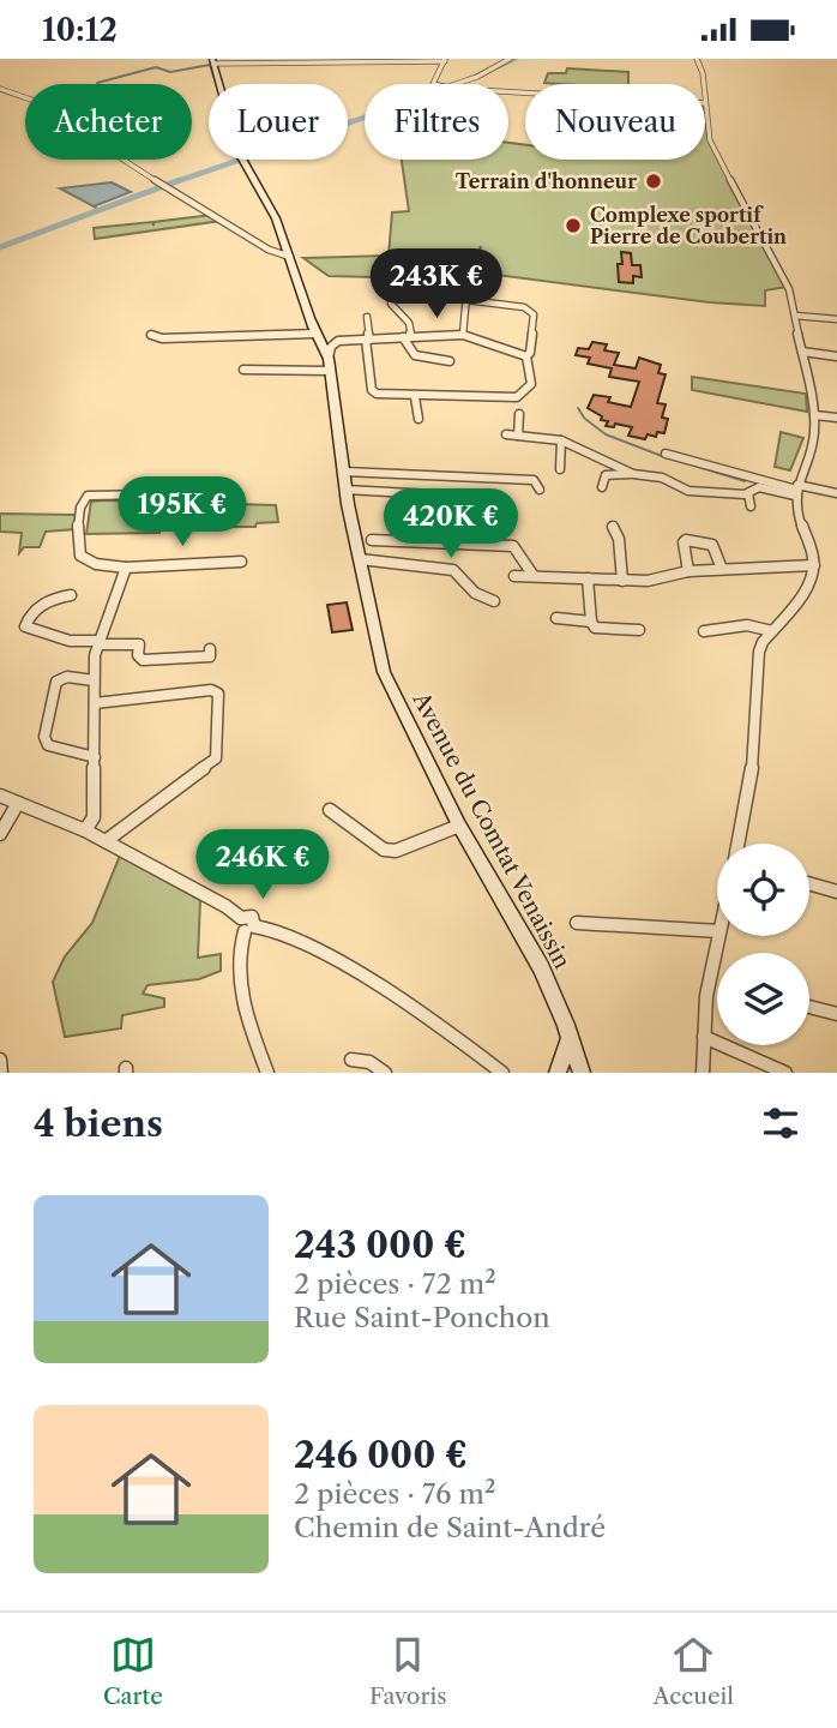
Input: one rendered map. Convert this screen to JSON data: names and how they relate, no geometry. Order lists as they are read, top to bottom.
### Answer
{
  "streets": {
    "main road": ["Avenue du Comtat Venaissin"]
  },
  "places": ["Terrain d'honneur", "Complexe sportif Pierre de Coubertin"],
  "page": {
    "status": "10:12",
    "chip": [
      "Acheter",
      "Louer",
      "Filtres",
      "Nouveau"
    ],
    "price": [
      "243K €",
      "195K €",
      "420K €",
      "246K €"
    ],
    "heading": "4 biens",
    "list": [
      {
        "name": "243 000 €",
        "note": "2 pièces · 72 m² · Rue Saint-Ponchon"
      },
      {
        "name": "246 000 €",
        "note": "2 pièces · 76 m² · Chemin de Saint-André"
      }
    ],
    "tabs": ["Carte", "Favoris", "Accueil"]
  }
}
